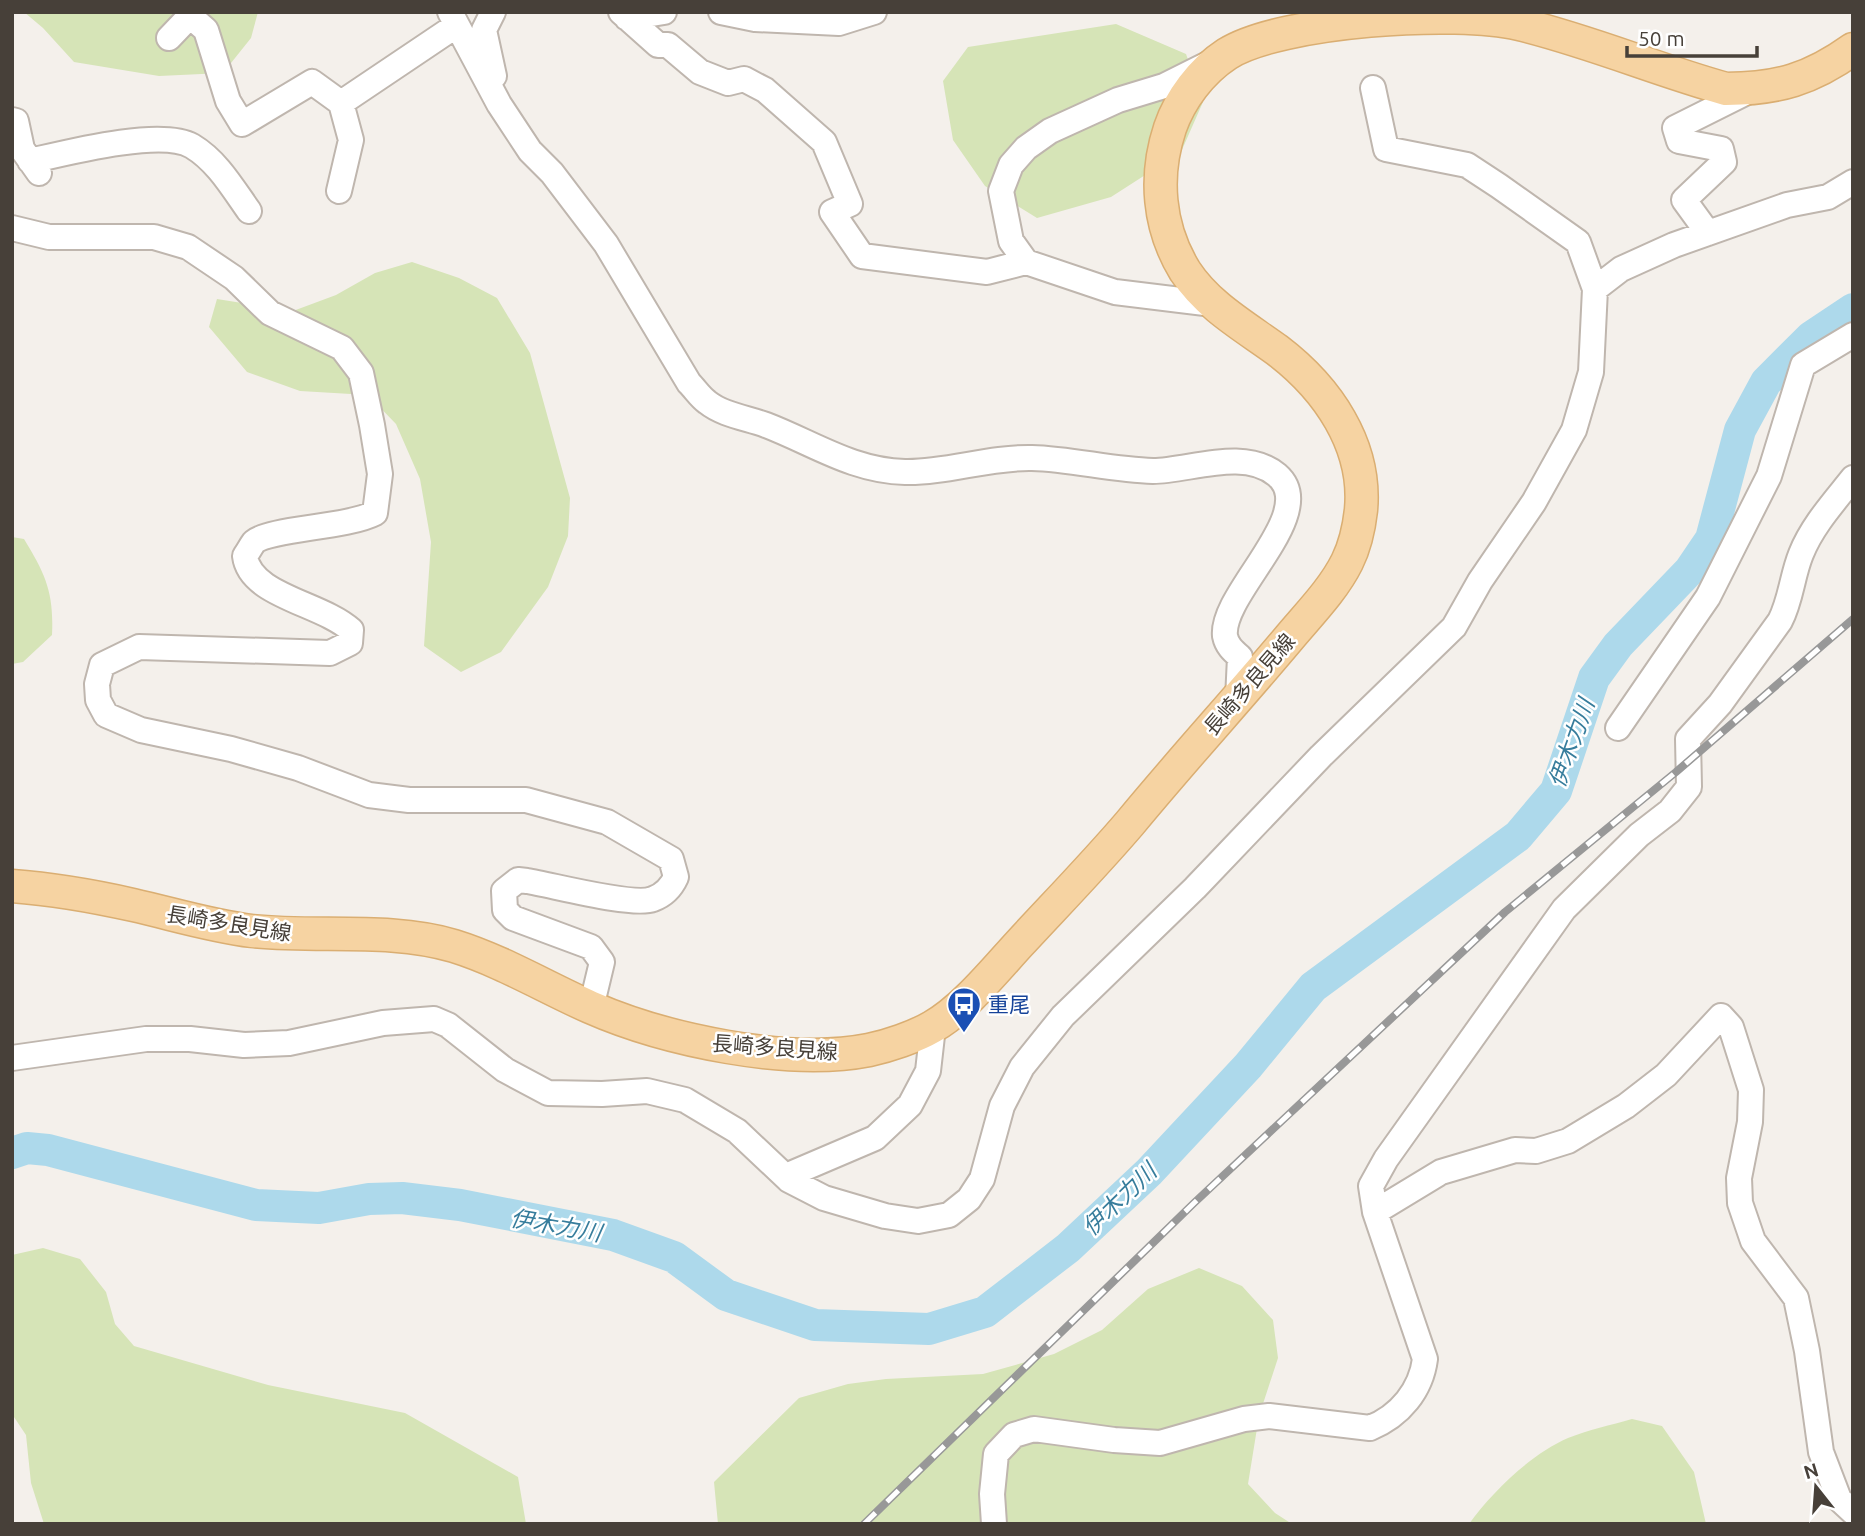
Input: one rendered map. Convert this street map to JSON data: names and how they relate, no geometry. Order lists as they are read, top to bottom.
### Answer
{
  "streets": {
    "main road": ["長崎多良見線"]
  },
  "water": ["伊木力川"],
  "places": {
    "bus stop": ["重尾"]
  },
  "scale_bar": "50 m",
  "north": "top"
}
